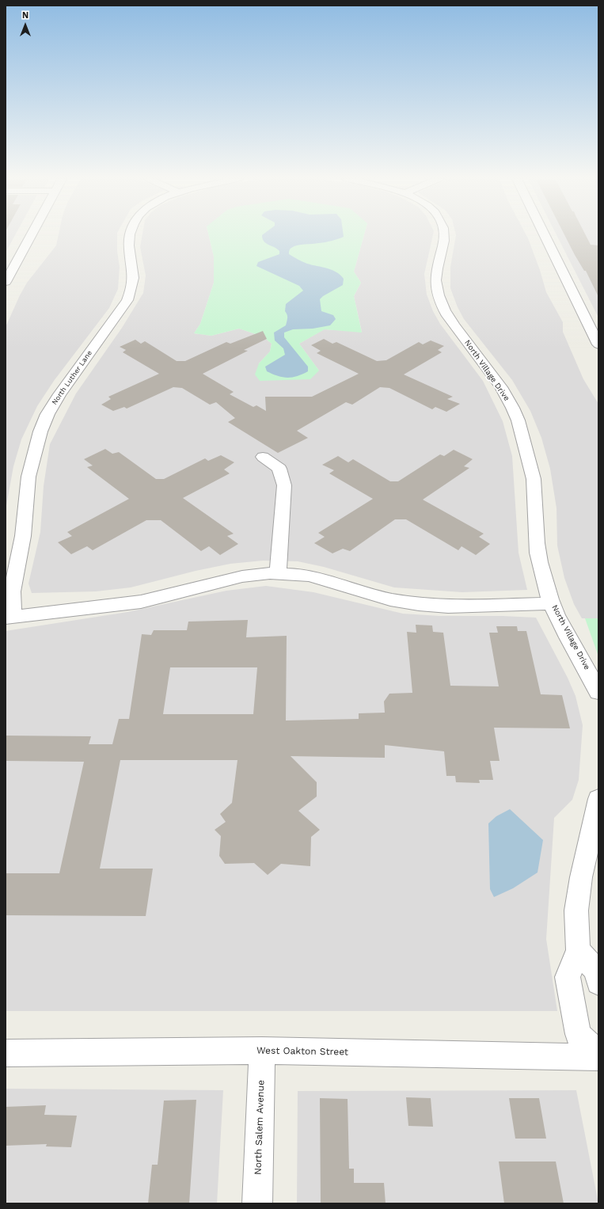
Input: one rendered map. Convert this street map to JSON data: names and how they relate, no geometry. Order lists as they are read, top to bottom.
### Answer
{
  "streets": {
    "street": [
      "North Village Drive",
      "North Luther Lane",
      "West Oakton Street",
      "North Salem Avenue"
    ]
  },
  "crossings": [
    ["West Oakton Street", "North Salem Avenue"]
  ],
  "north": "top"
}
